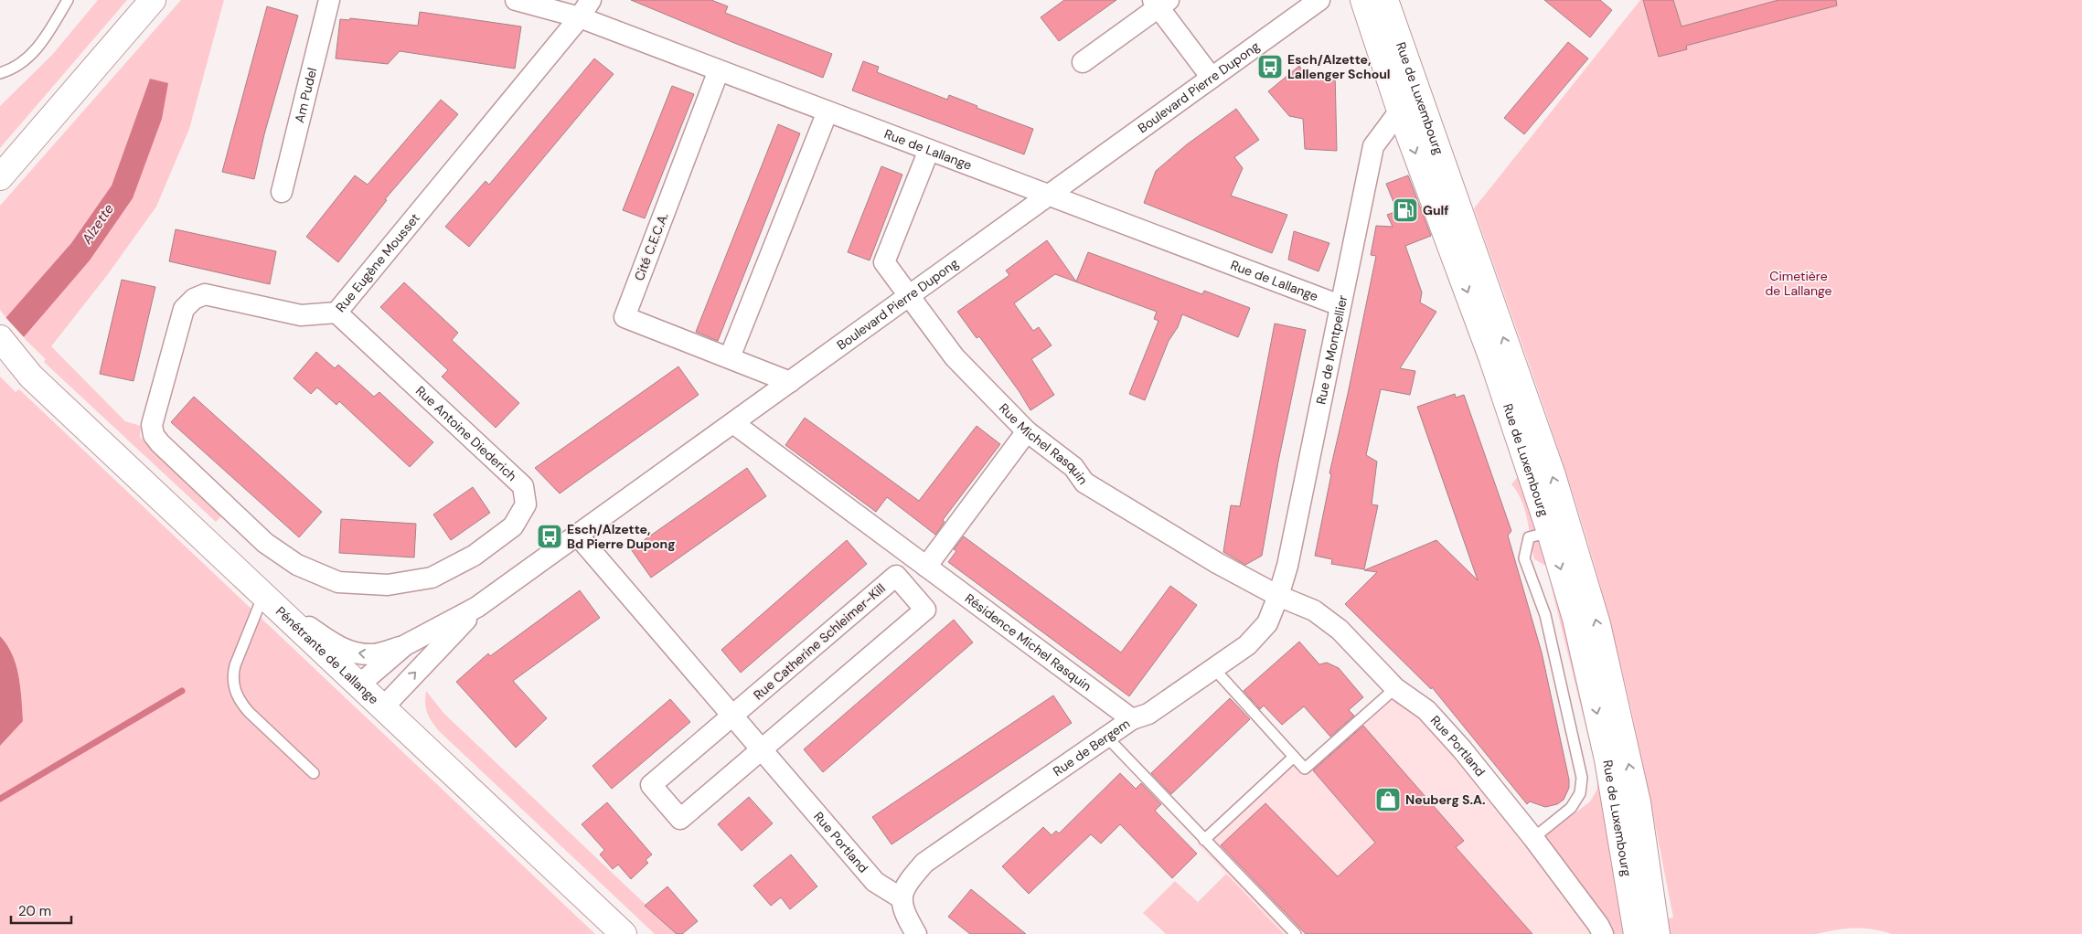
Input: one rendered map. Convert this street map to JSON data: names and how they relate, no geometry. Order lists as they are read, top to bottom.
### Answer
{
  "streets": {
    "main road": ["Rue de Luxembourg", "Pénétrante de Lallange"],
    "street": [
      "Boulevard Pierre Dupong",
      "Am Pudel",
      "Rue de Lallange",
      "Cité C.E.C.A.",
      "Rue Eugène Mousset",
      "Rue de Montpellier",
      "Rue Antoine Diederich",
      "Rue Michel Rasquin",
      "Rue Catherine Schleimer-Kill",
      "Résidence Michel Rasquin",
      "Rue Portland",
      "Rue de Bergem"
    ]
  },
  "crossings": [
    ["Boulevard Pierre Dupong", "Rue de Lallange"],
    ["Boulevard Pierre Dupong", "Cité C.E.C.A."],
    ["Boulevard Pierre Dupong", "Rue Michel Rasquin"],
    ["Boulevard Pierre Dupong", "Résidence Michel Rasquin"],
    ["Boulevard Pierre Dupong", "Pénétrante de Lallange"],
    ["Rue de Luxembourg", "Rue de Montpellier"],
    ["Rue de Lallange", "Cité C.E.C.A."],
    ["Rue de Lallange", "Rue Eugène Mousset"],
    ["Rue de Lallange", "Rue de Montpellier"],
    ["Rue de Lallange", "Rue Michel Rasquin"],
    ["Rue Eugène Mousset", "Rue Antoine Diederich"],
    ["Rue de Montpellier", "Rue Michel Rasquin"],
    ["Rue de Montpellier", "Rue Portland"],
    ["Rue de Montpellier", "Rue de Bergem"],
    ["Rue Michel Rasquin", "Rue Portland"],
    ["Rue Michel Rasquin", "Rue de Bergem"],
    ["Rue Catherine Schleimer-Kill", "Rue Portland"],
    ["Résidence Michel Rasquin", "Rue de Bergem"],
    ["Rue Portland", "Rue de Bergem"]
  ],
  "water": ["Alzette"],
  "parks": ["Cimetière de Lallange"],
  "places": {
    "bus stop": ["Esch/Alzette, Lallenger Schoul", "Esch/Alzette, Bd Pierre Dupong"],
    "fuel station": ["Gulf"],
    "shop": ["Neuberg S.A."]
  },
  "scale_bar": "20 m"
}
